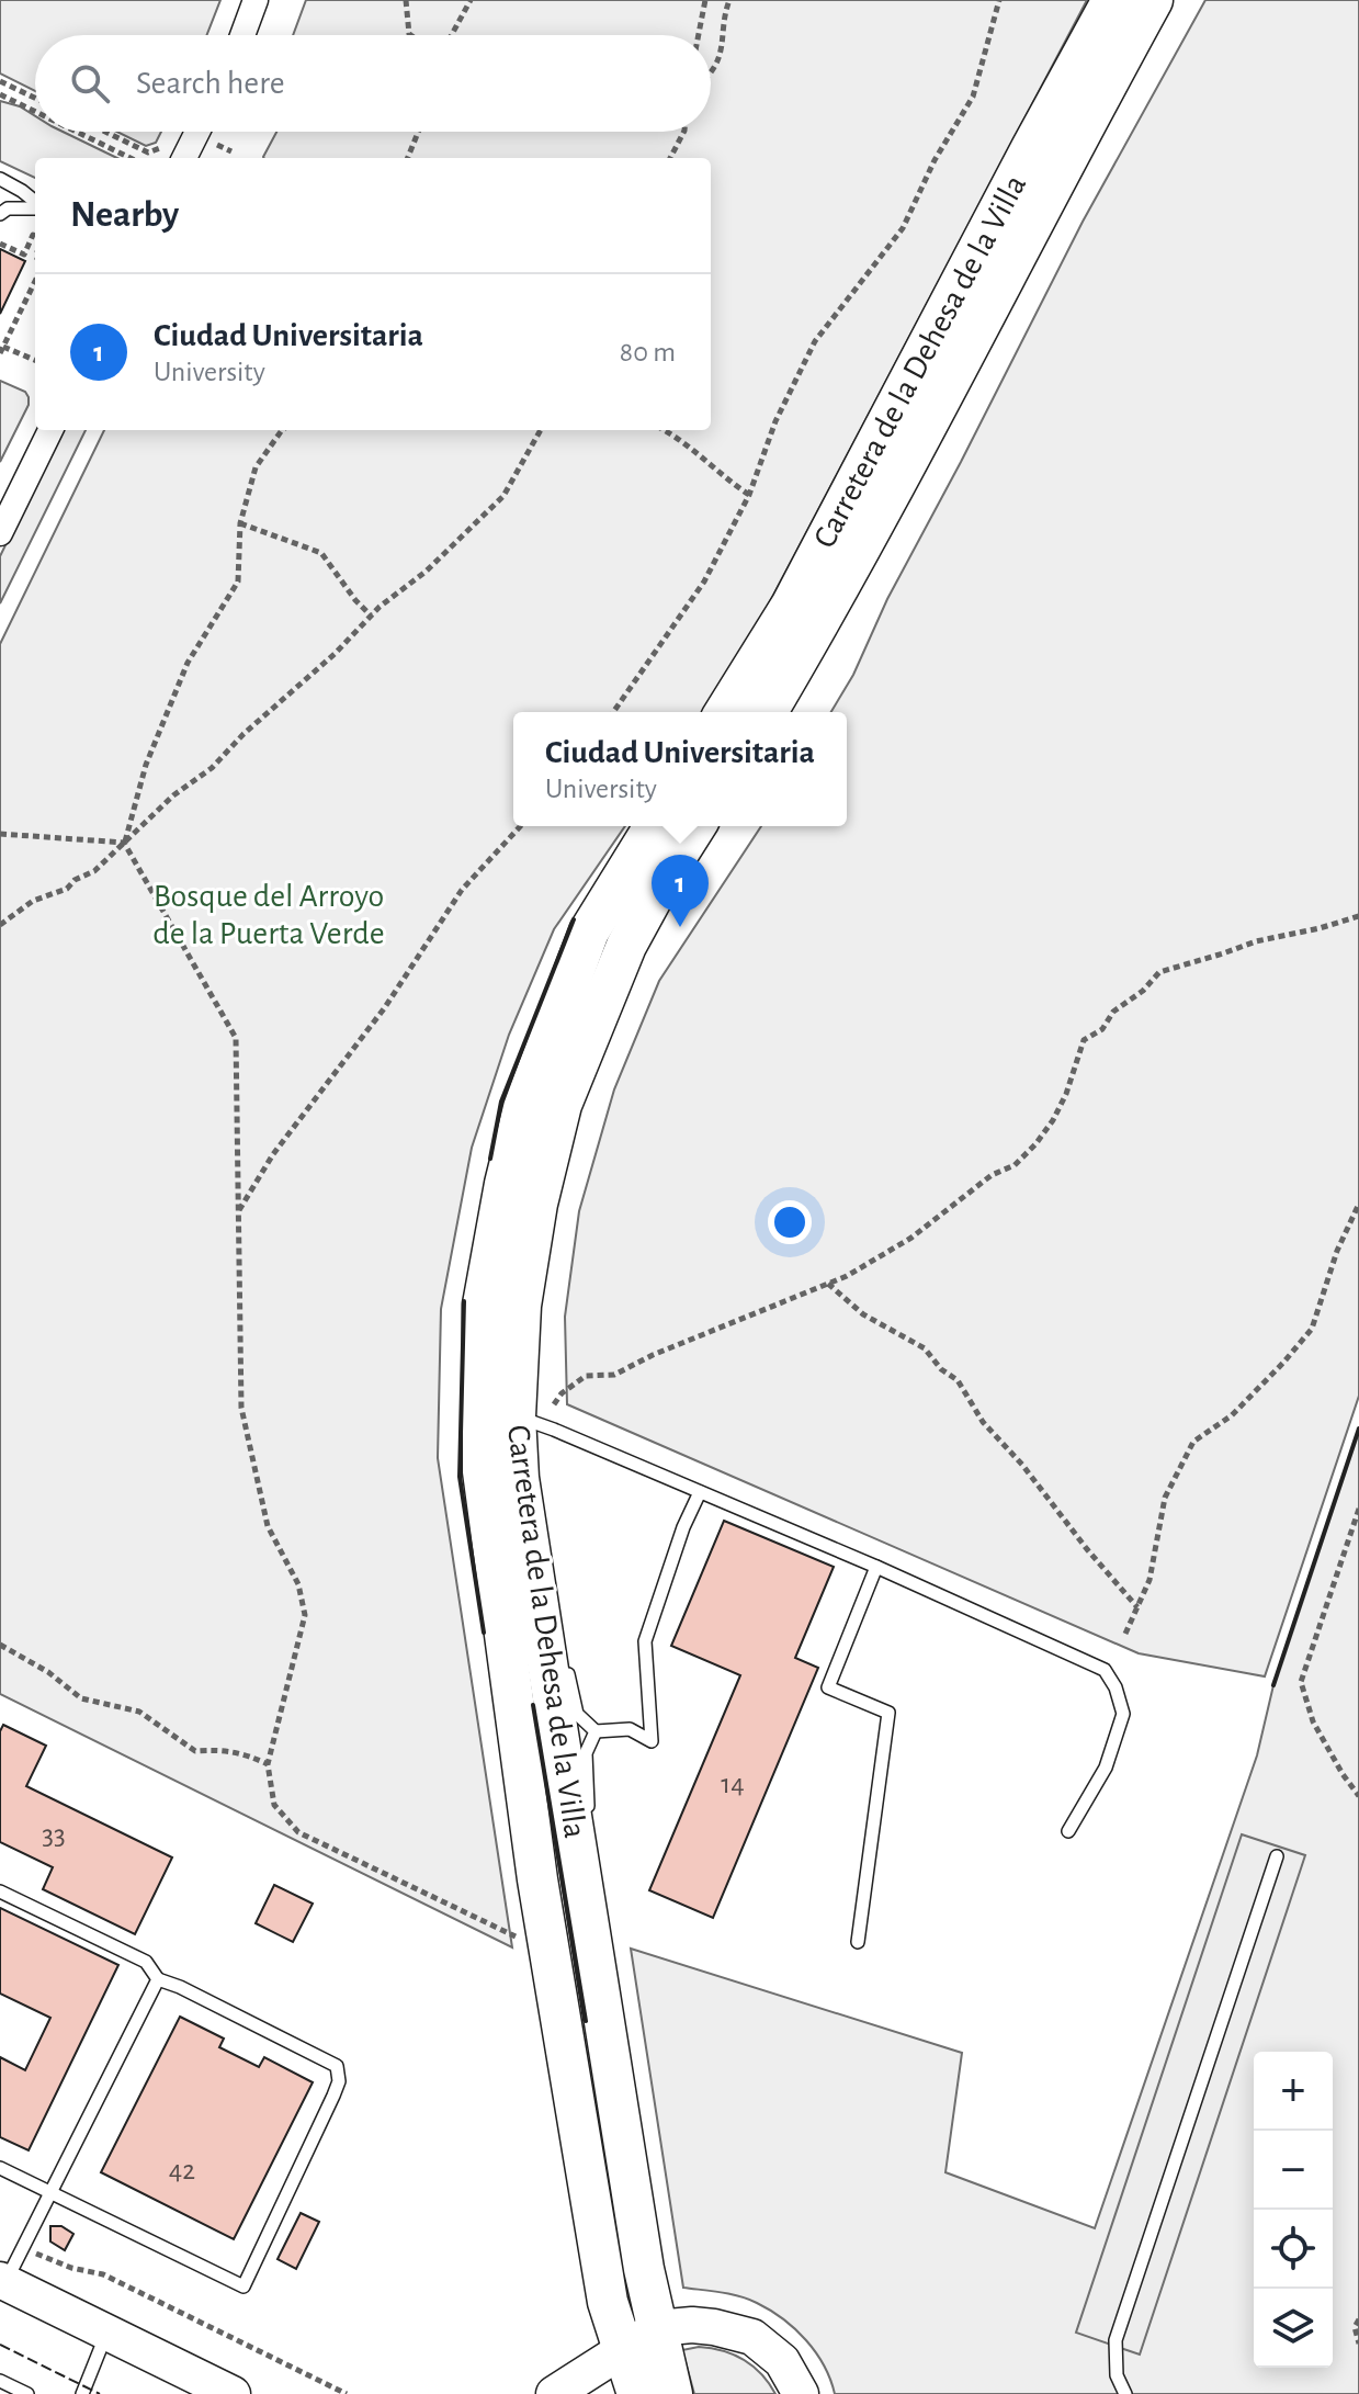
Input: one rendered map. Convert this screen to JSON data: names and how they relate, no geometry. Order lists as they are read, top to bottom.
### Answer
{
  "streets": {
    "main road": ["Carretera de la Dehesa de la Villa"]
  },
  "parks": ["Bosque del Arroyo de la Puerta Verde"],
  "house_numbers": ["14", "33", "42"],
  "page": {
    "search": "Search here",
    "heading": "Nearby",
    "list": [
      {
        "mark": "1",
        "name": "Ciudad Universitaria",
        "note": "University",
        "value": "80 m"
      }
    ],
    "popup": ["Ciudad Universitaria", "University"],
    "pins": "1",
    "map_buttons": ["+", "−"]
  }
}
